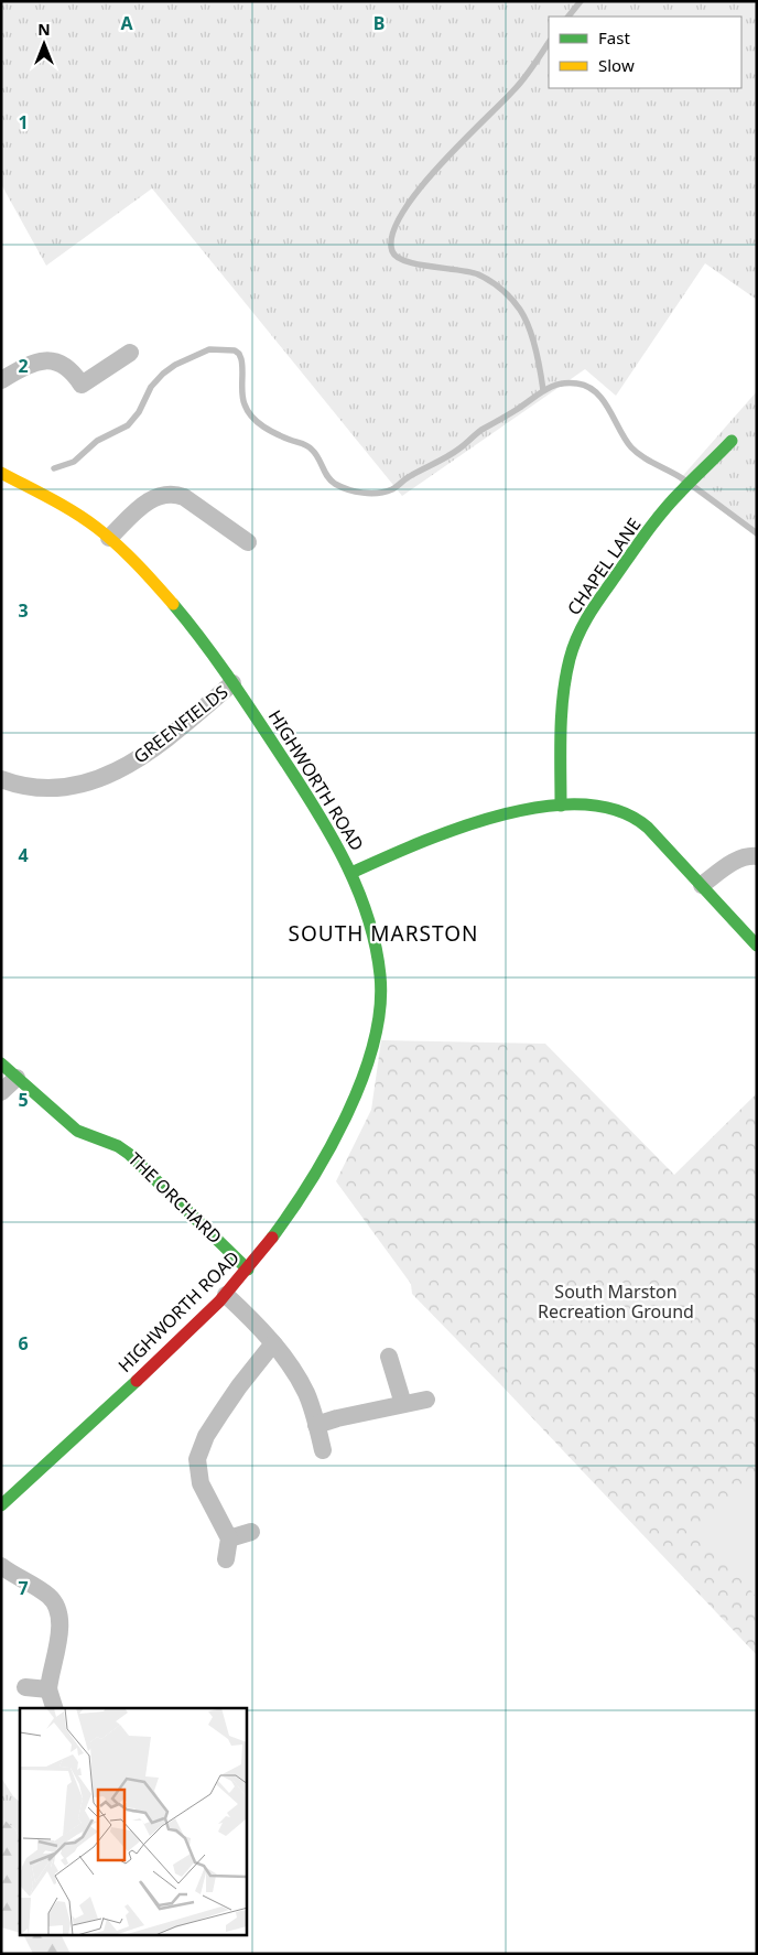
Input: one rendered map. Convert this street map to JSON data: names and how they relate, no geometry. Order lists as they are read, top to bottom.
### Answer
{
  "streets": {
    "street": [
      "CHAPEL LANE",
      "GREENFIELDS",
      "HIGHWORTH ROAD",
      "THE ORCHARD"
    ]
  },
  "crossings": [
    ["GREENFIELDS", "HIGHWORTH ROAD"],
    ["HIGHWORTH ROAD", "THE ORCHARD"]
  ],
  "districts": ["SOUTH MARSTON"],
  "parks": ["South Marston Recreation Ground"],
  "legend": ["Fast", "Slow"],
  "north": "top",
  "grid": {
    "columns": ["A", "B"],
    "rows": [
      "1",
      "2",
      "3",
      "4",
      "5",
      "6",
      "7"
    ]
  }
}
